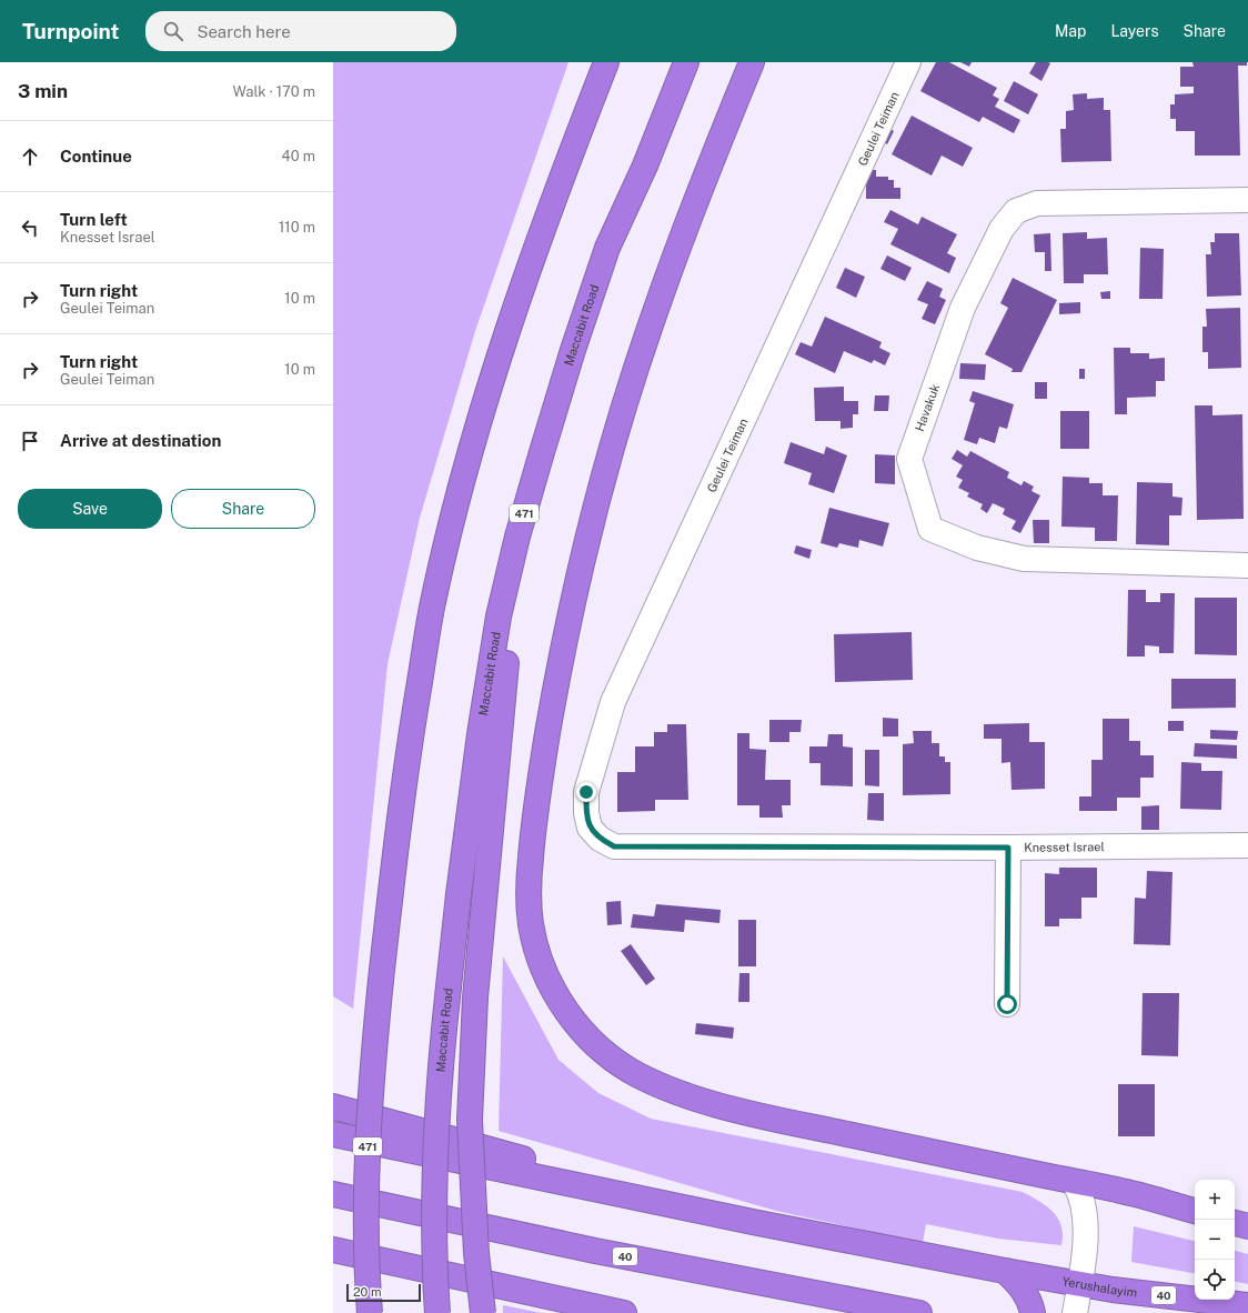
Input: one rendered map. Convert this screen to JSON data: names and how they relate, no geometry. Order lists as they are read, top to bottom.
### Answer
{
  "streets": {
    "highway": [
      "Maccabit Road",
      "471",
      "40",
      "Yerushalayim"
    ],
    "street": ["Geulei Teiman", "Havakuk", "Knesset Israel"]
  },
  "crossings": [
    ["Geulei Teiman", "Knesset Israel"],
    ["40", "Yerushalayim"]
  ],
  "scale_bar": "20 m",
  "page": {
    "header": "Turnpoint",
    "search": "Search here",
    "nav": ["Map", "Layers", "Share"],
    "heading": ["3 min", "Walk · 170 m"],
    "list": [
      ["Continue", "40 m"],
      ["Turn left", "Knesset Israel", "110 m"],
      ["Turn right", "Geulei Teiman", "10 m"],
      ["Turn right", "Geulei Teiman", "10 m"],
      "Arrive at destination"
    ],
    "buttons": ["Save", "Share"],
    "map_buttons": ["+", "−"],
    "scale": "20 m"
  }
}
